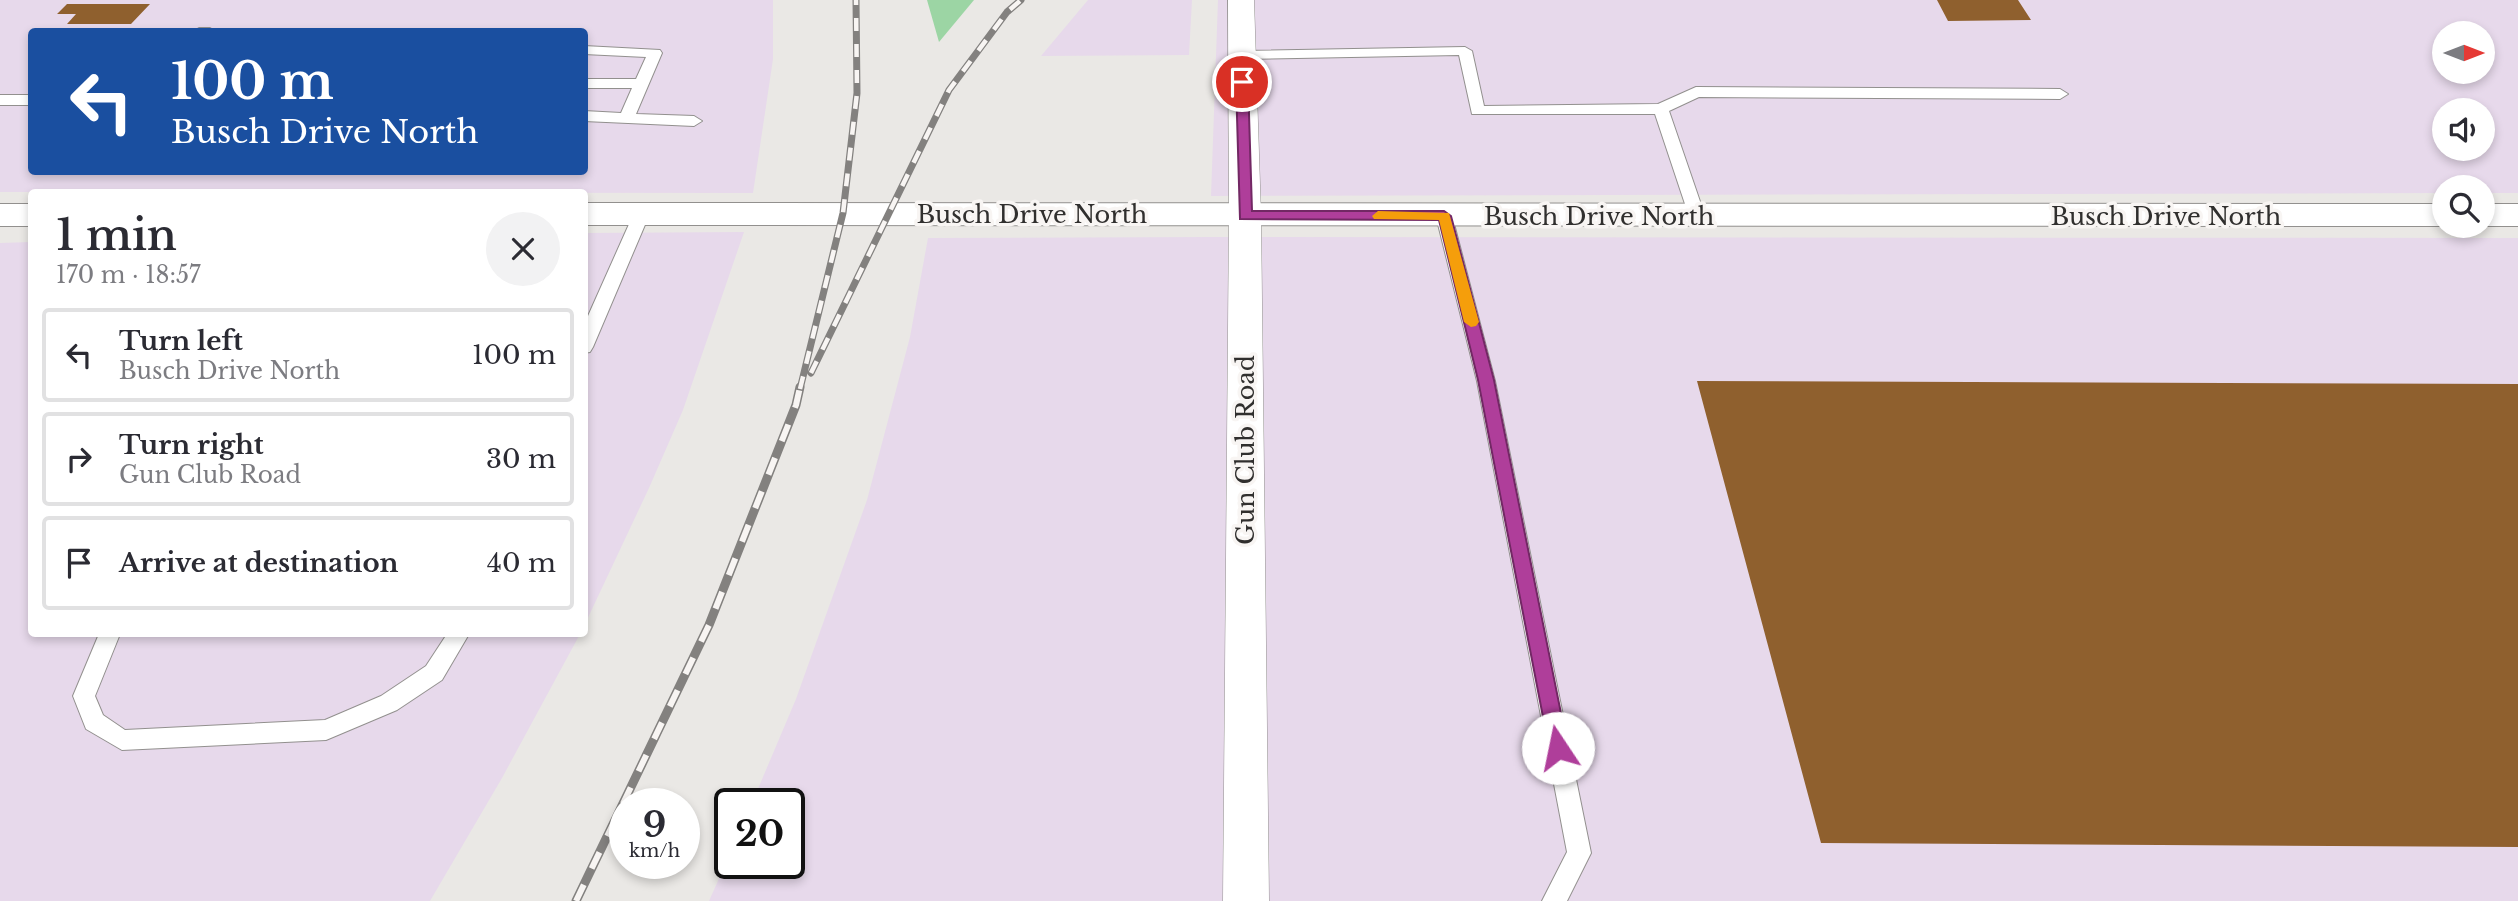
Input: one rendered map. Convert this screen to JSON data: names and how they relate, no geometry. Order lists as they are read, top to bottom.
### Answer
{
  "streets": {
    "street": ["Busch Drive North", "Gun Club Road"]
  },
  "crossings": [
    ["Busch Drive North", "Gun Club Road"]
  ],
  "north": "right",
  "page": {
    "turn": ["100 m", "Busch Drive North"],
    "heading": ["1 min", "170 m · 18:57"],
    "list": [
      {
        "name": "Turn left",
        "note": "Busch Drive North",
        "value": "100 m"
      },
      {
        "name": "Turn right",
        "note": "Gun Club Road",
        "value": "30 m"
      },
      {
        "name": "Arrive at destination",
        "value": "40 m"
      }
    ],
    "speed": "9 km/h",
    "limit": "20"
  }
}
